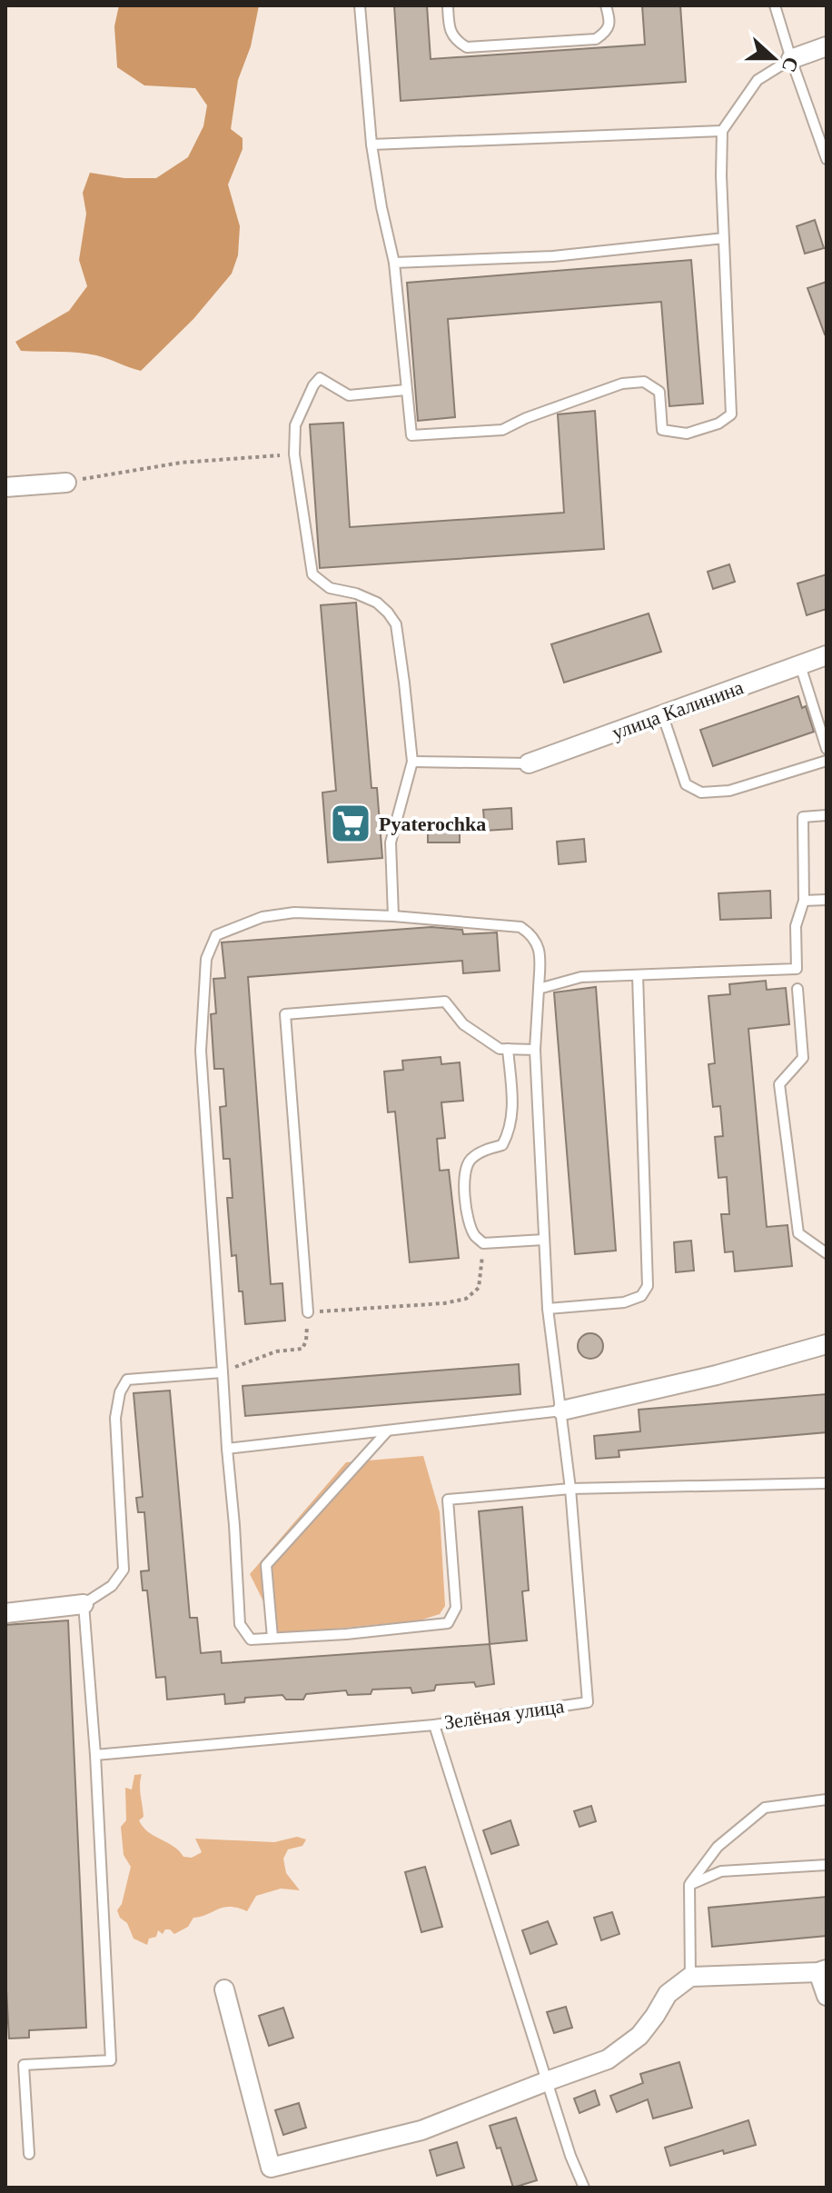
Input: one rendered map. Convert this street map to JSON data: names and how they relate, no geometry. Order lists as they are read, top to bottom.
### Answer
{
  "streets": {
    "street": ["улица Калинина"],
    "lane": ["Зелёная улица"]
  },
  "places": {
    "supermarket": ["Pyaterochka"]
  },
  "north": "right"
}
